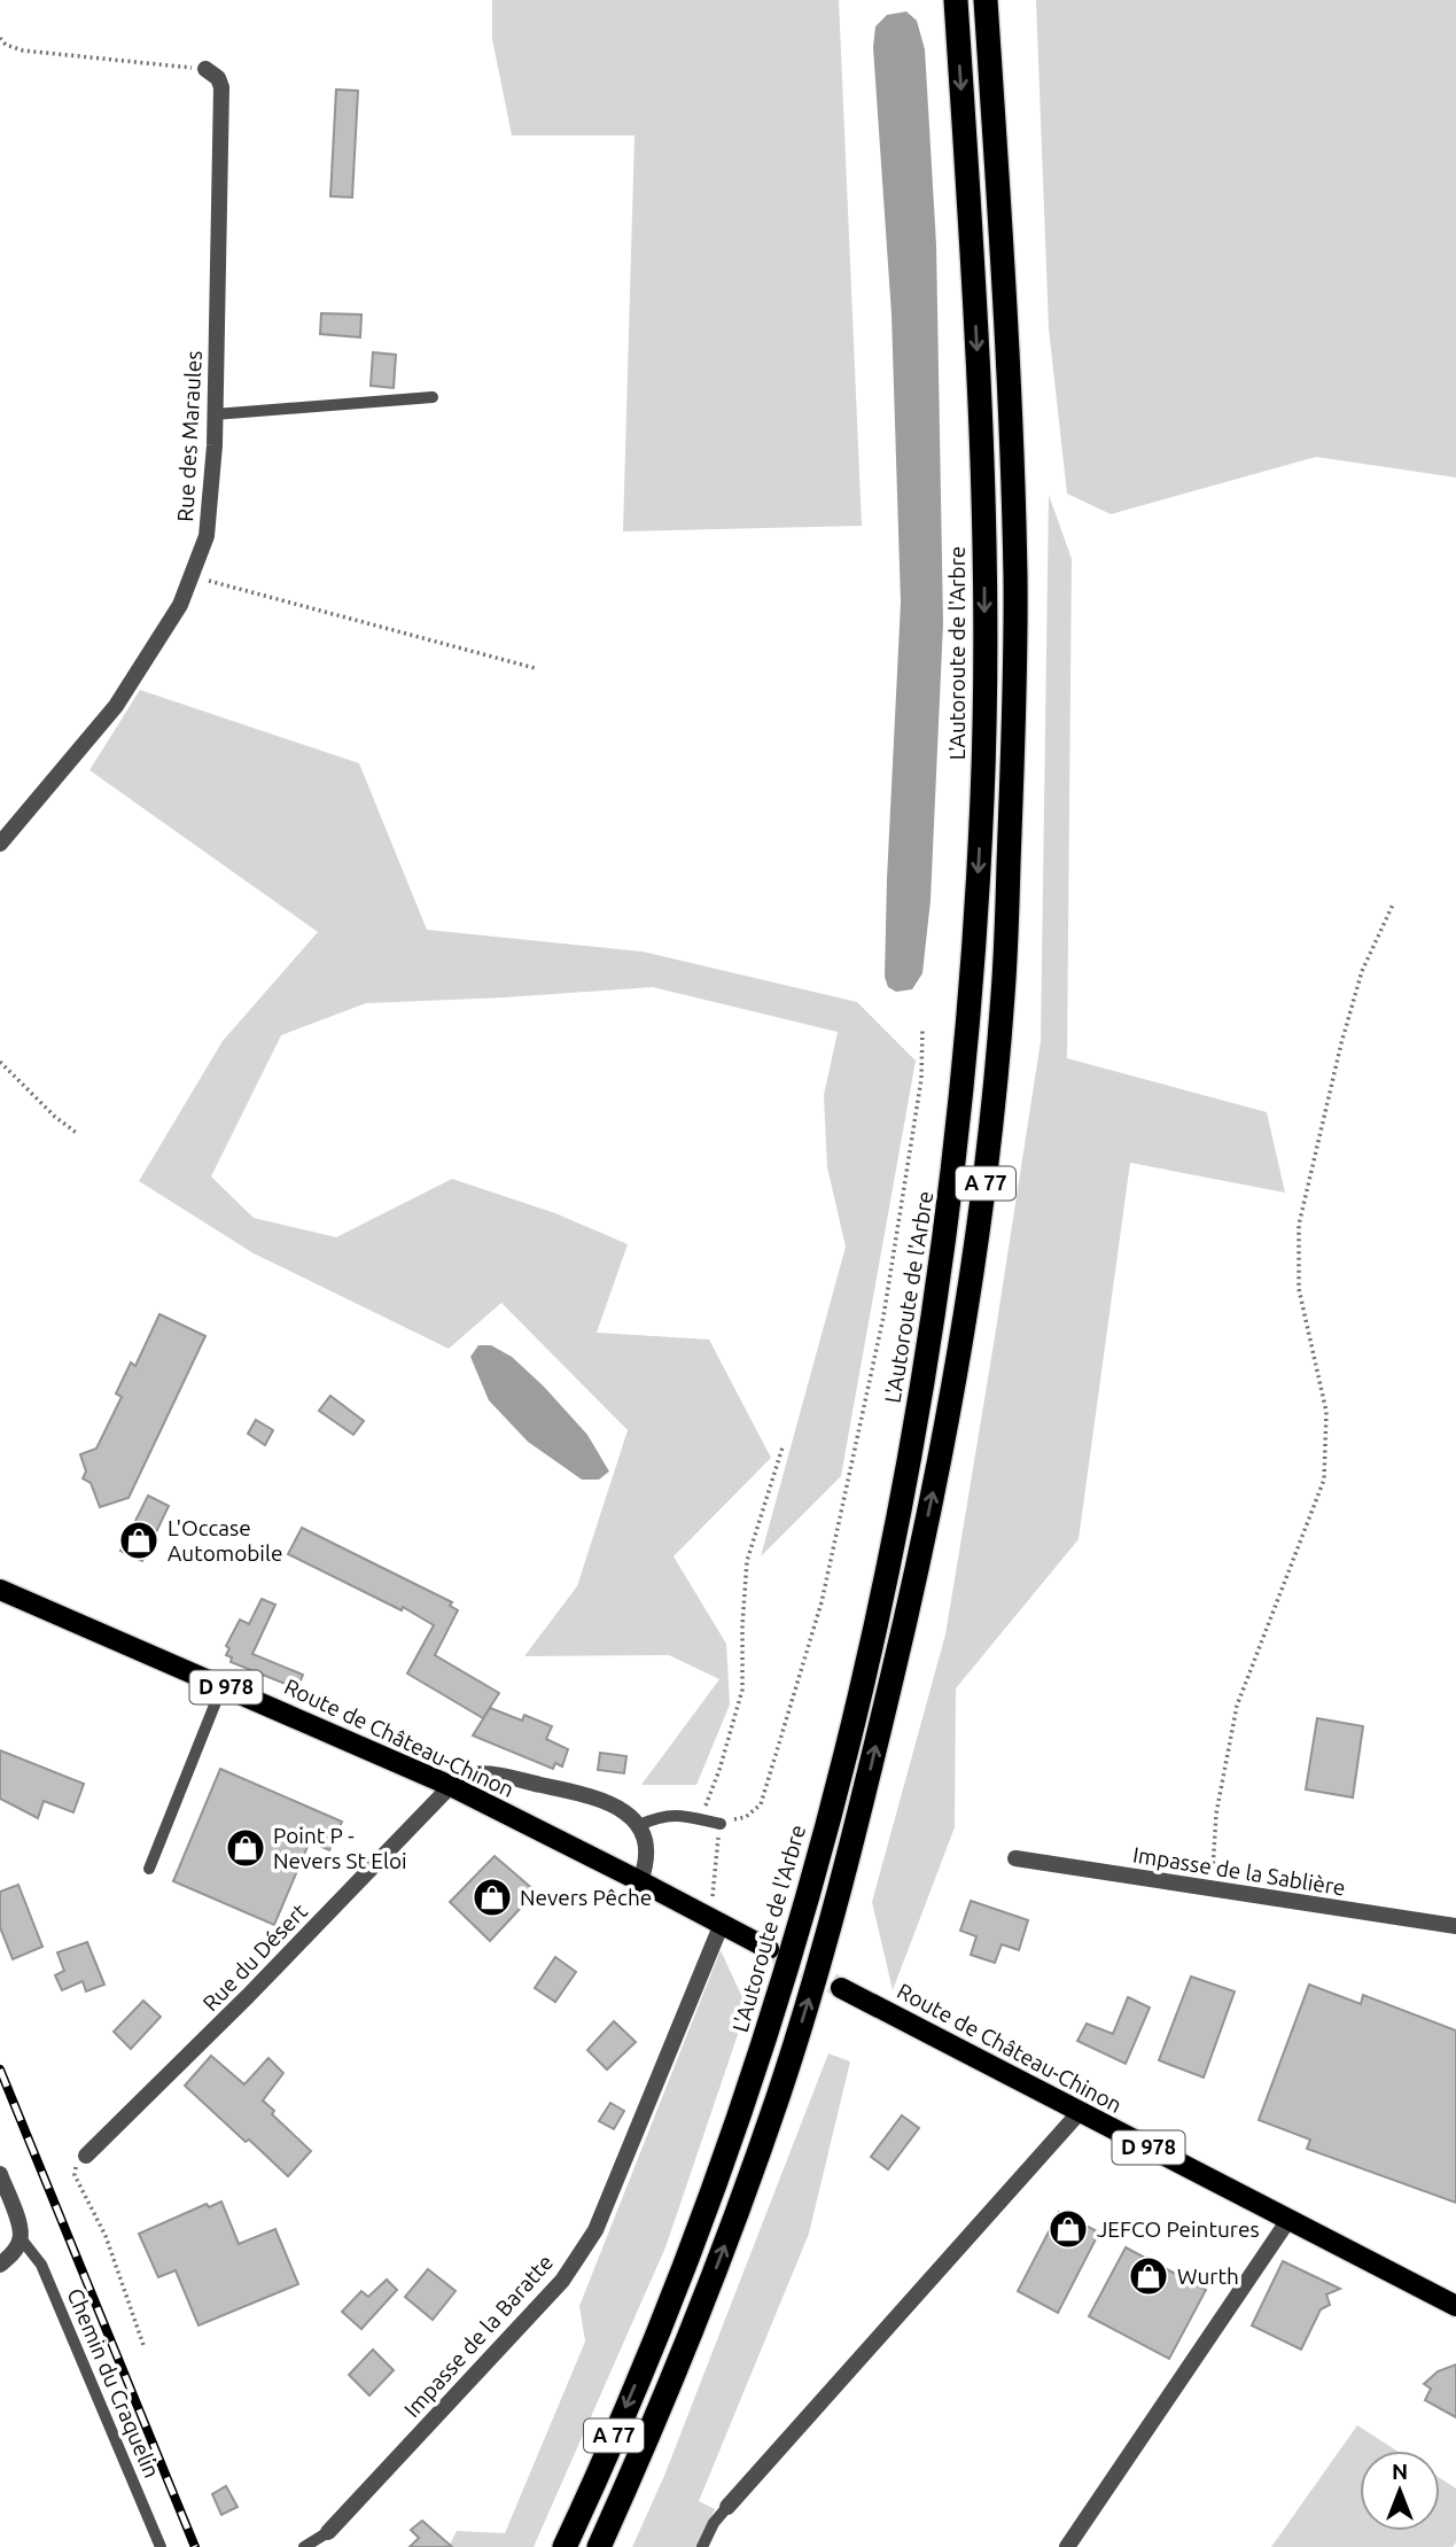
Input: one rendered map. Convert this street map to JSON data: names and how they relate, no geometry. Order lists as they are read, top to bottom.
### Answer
{
  "streets": {
    "highway": ["L'Autoroute de l'Arbre", "A 77"],
    "main road": ["D 978", "Route de Château-Chinon"],
    "street": [
      "Rue des Maraules",
      "Impasse de la Sablière",
      "Rue du Désert",
      "Impasse de la Baratte"
    ],
    "lane": ["Chemin du Craquelin"]
  },
  "crossings": [
    ["Route de Château-Chinon", "Rue du Désert"],
    ["Route de Château-Chinon", "Impasse de la Baratte"]
  ],
  "places": {
    "shop": [
      "L'Occase Automobile",
      "Point P - Nevers St Eloi",
      "Nevers Pêche",
      "JEFCO Peintures",
      "Wurth"
    ]
  },
  "north": "top"
}
